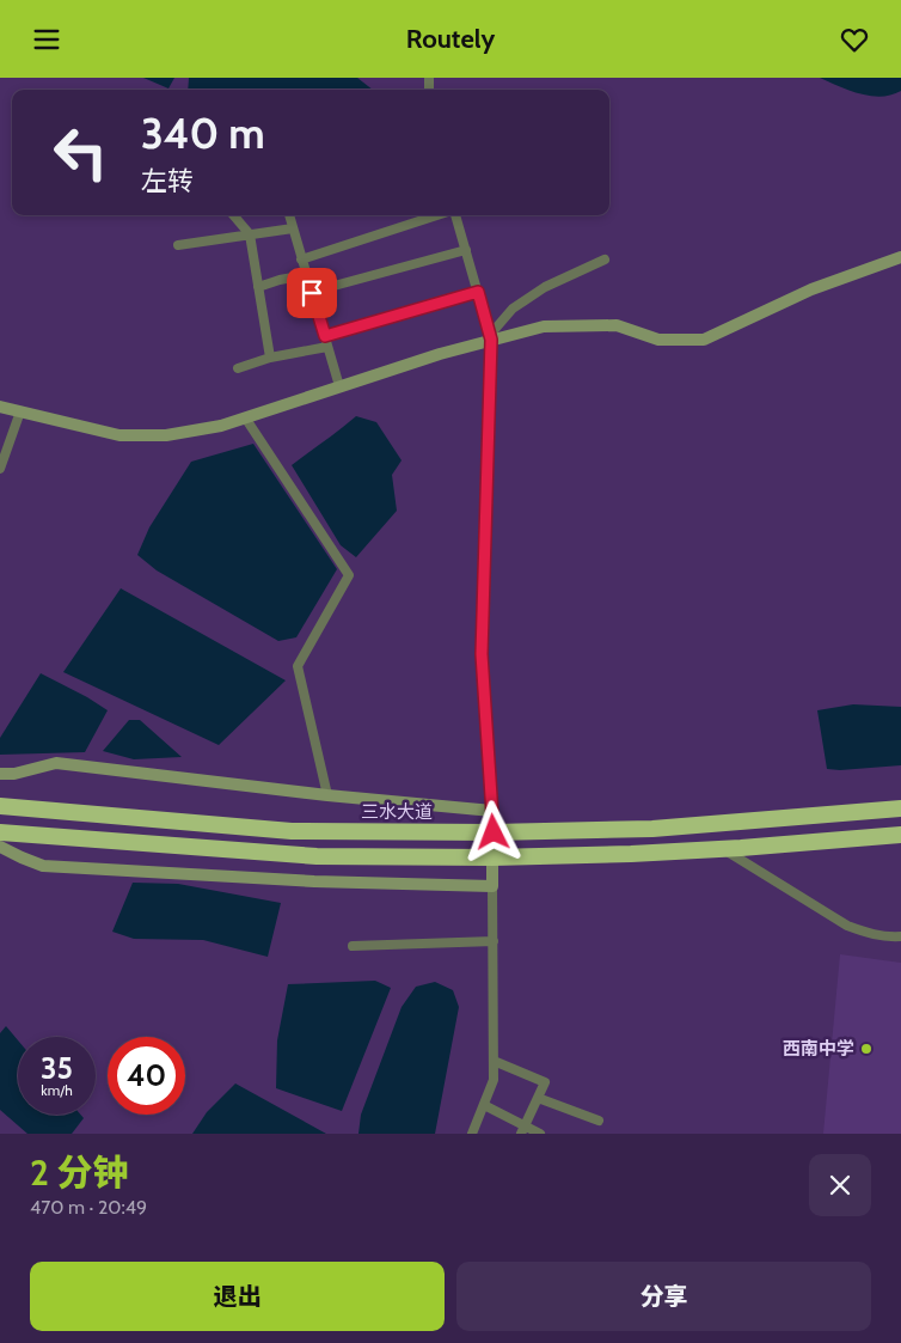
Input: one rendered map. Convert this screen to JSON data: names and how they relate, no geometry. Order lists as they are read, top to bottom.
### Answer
{
  "streets": {
    "highway": ["三水大道"]
  },
  "places": ["西南中学"],
  "page": {
    "header": "Routely",
    "turn": ["340 m", "左转"],
    "speed": "35 km/h",
    "limit": "40",
    "heading": ["2 分钟", "470 m · 20:49"],
    "buttons": ["退出", "分享"]
  }
}
